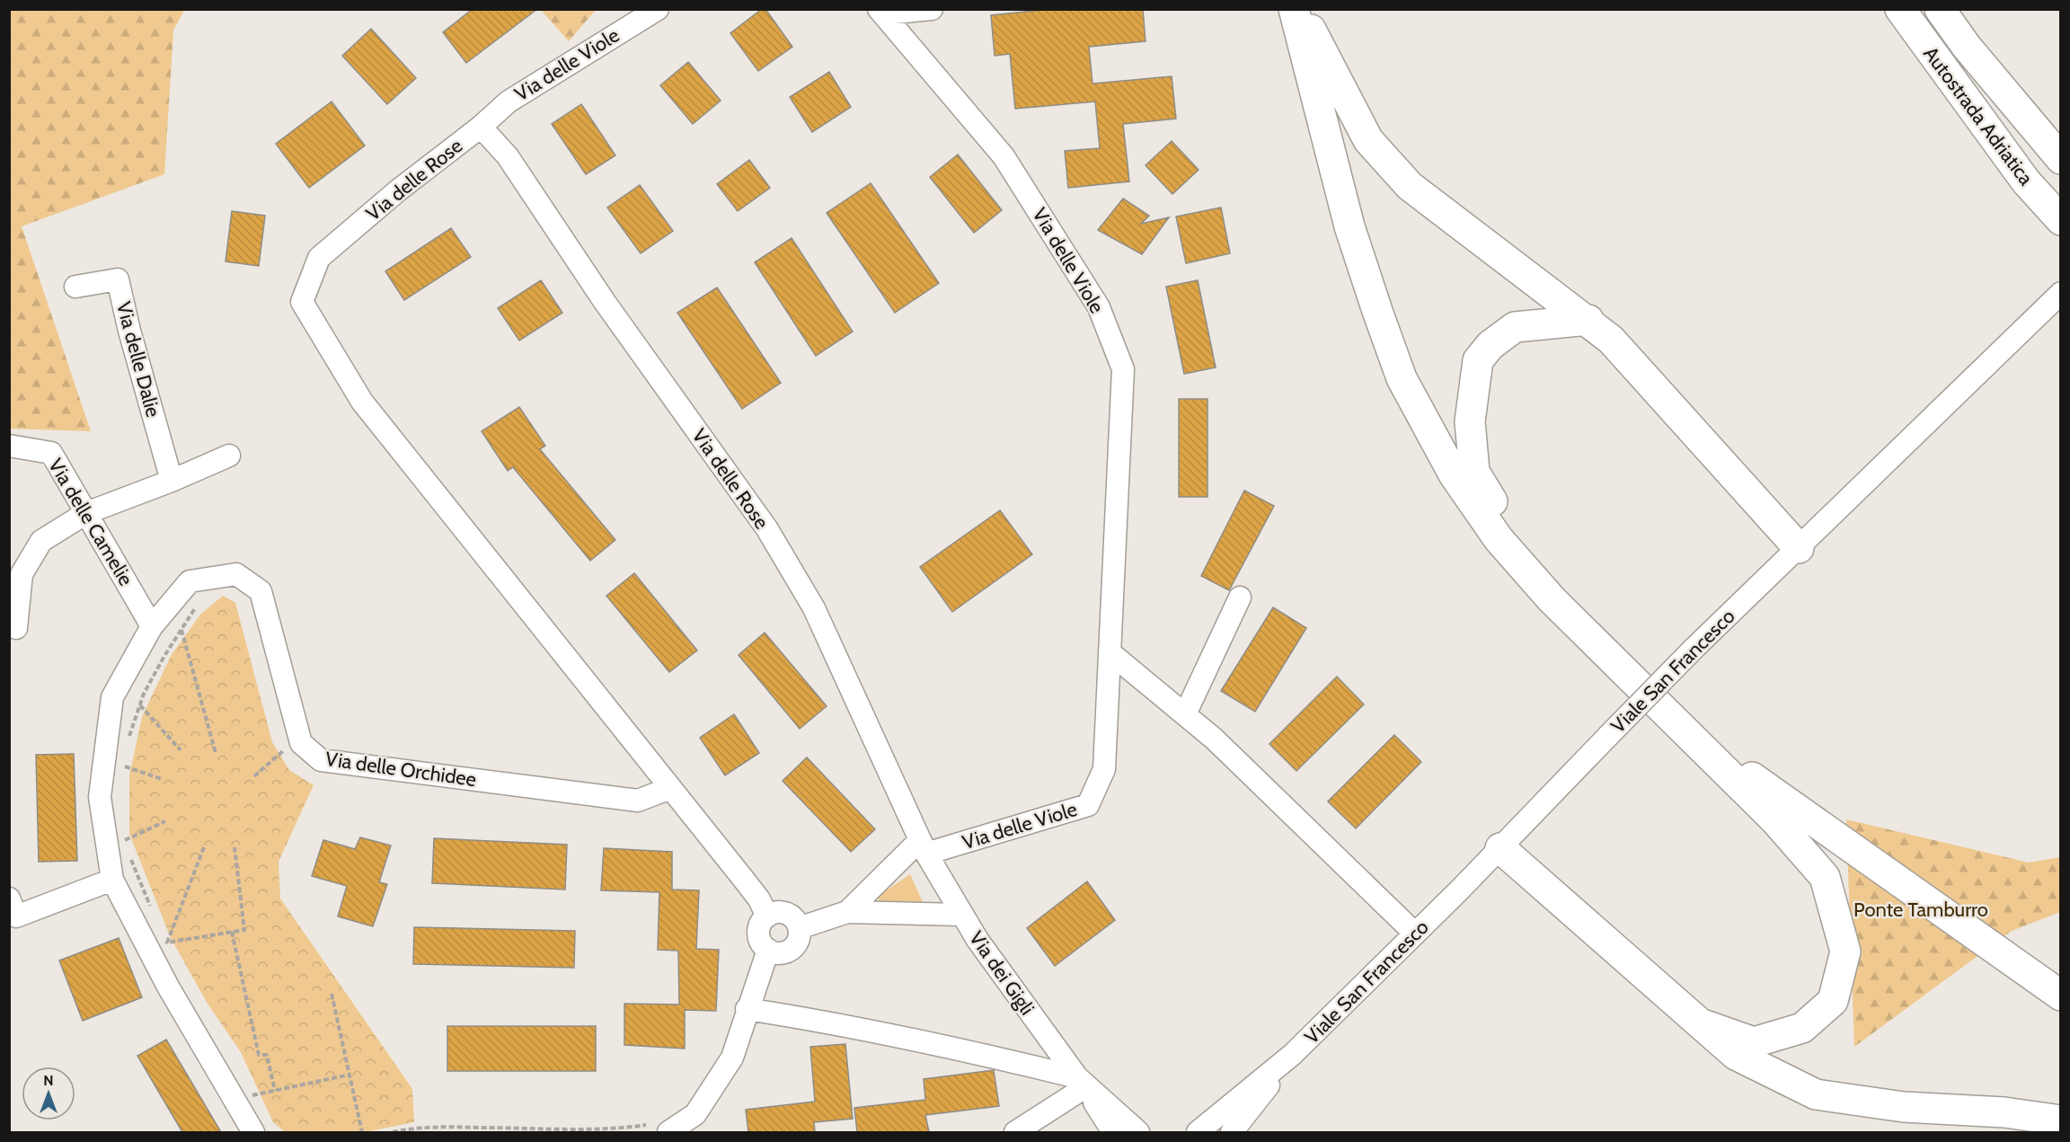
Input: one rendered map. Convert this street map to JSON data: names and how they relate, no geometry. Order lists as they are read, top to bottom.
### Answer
{
  "streets": {
    "highway": ["Autostrada Adriatica"],
    "street": [
      "Via delle Viole",
      "Via delle Rose",
      "Via delle Dalie",
      "Via delle Camelie",
      "Viale San Francesco",
      "Via delle Orchidee",
      "Via dei Gigli"
    ]
  },
  "crossings": [
    ["Via delle Viole", "Via delle Rose"],
    ["Via delle Viole", "Via dei Gigli"],
    ["Via delle Rose", "Via delle Orchidee"],
    ["Via delle Rose", "Via dei Gigli"],
    ["Via delle Camelie", "Via delle Orchidee"]
  ],
  "parks": ["Ponte Tamburro"],
  "north": "top"
}
